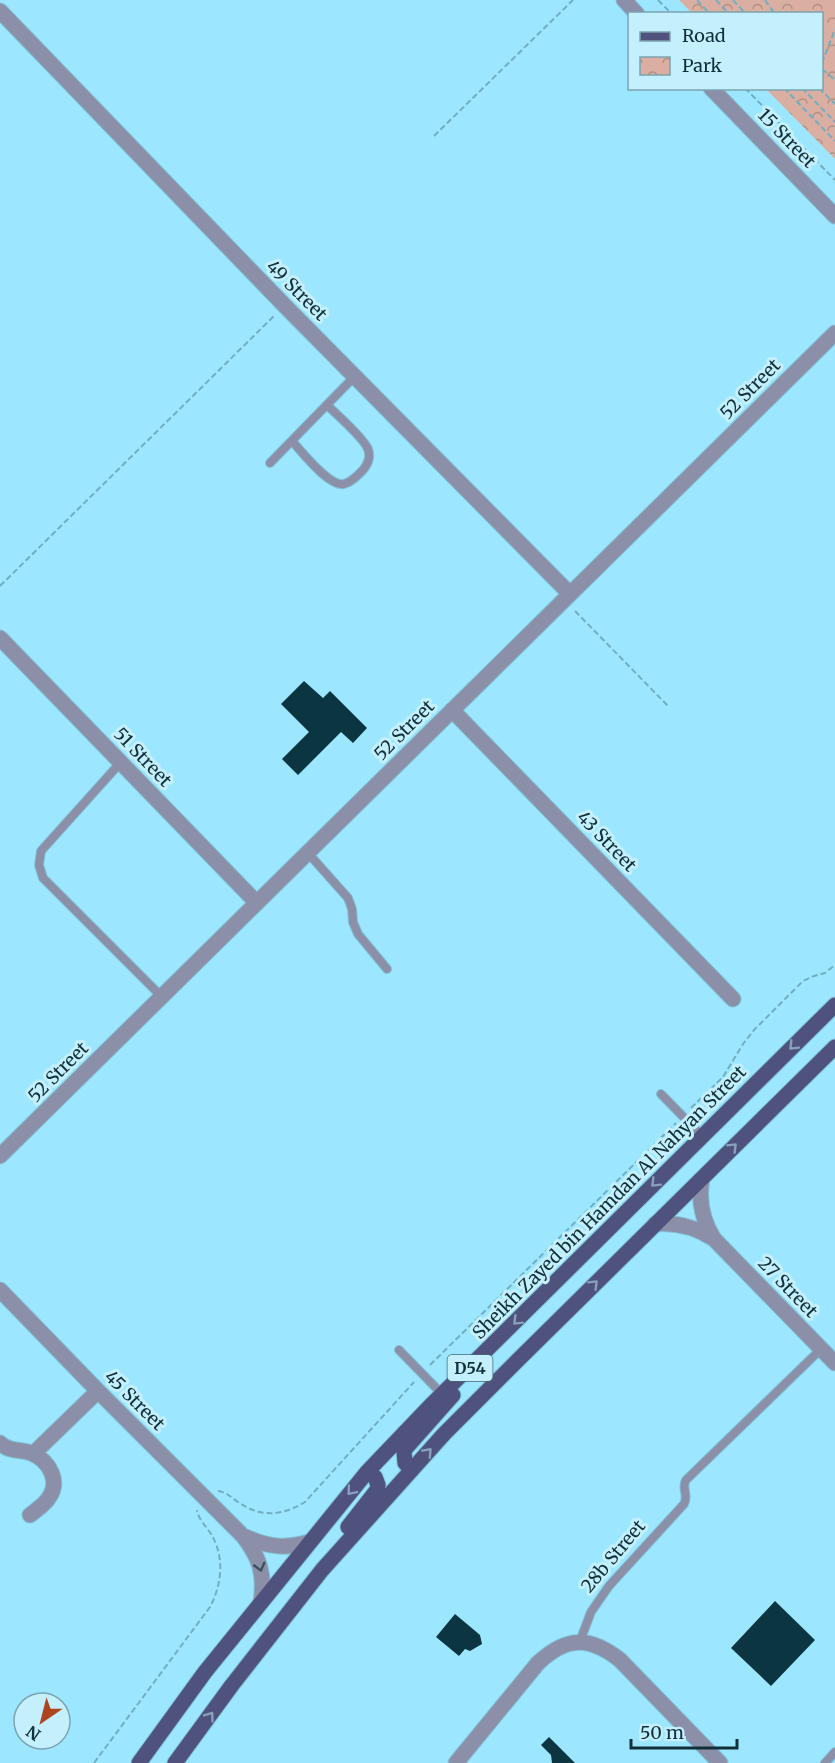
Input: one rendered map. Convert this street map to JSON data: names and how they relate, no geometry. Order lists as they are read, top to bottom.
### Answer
{
  "streets": {
    "main road": ["Sheikh Zayed bin Hamdan Al Nahyan Street", "D54"],
    "street": [
      "15 Street",
      "49 Street",
      "52 Street",
      "51 Street",
      "43 Street",
      "27 Street",
      "45 Street"
    ],
    "lane": ["28b Street"]
  },
  "crossings": [
    ["49 Street", "52 Street"],
    ["52 Street", "51 Street"],
    ["52 Street", "43 Street"],
    ["Sheikh Zayed bin Hamdan Al Nahyan Street", "45 Street"],
    ["27 Street", "D54"],
    ["27 Street", "28b Street"]
  ],
  "legend": ["Road", "Park"],
  "scale_bar": "50 m",
  "north": "bottom left"
}
